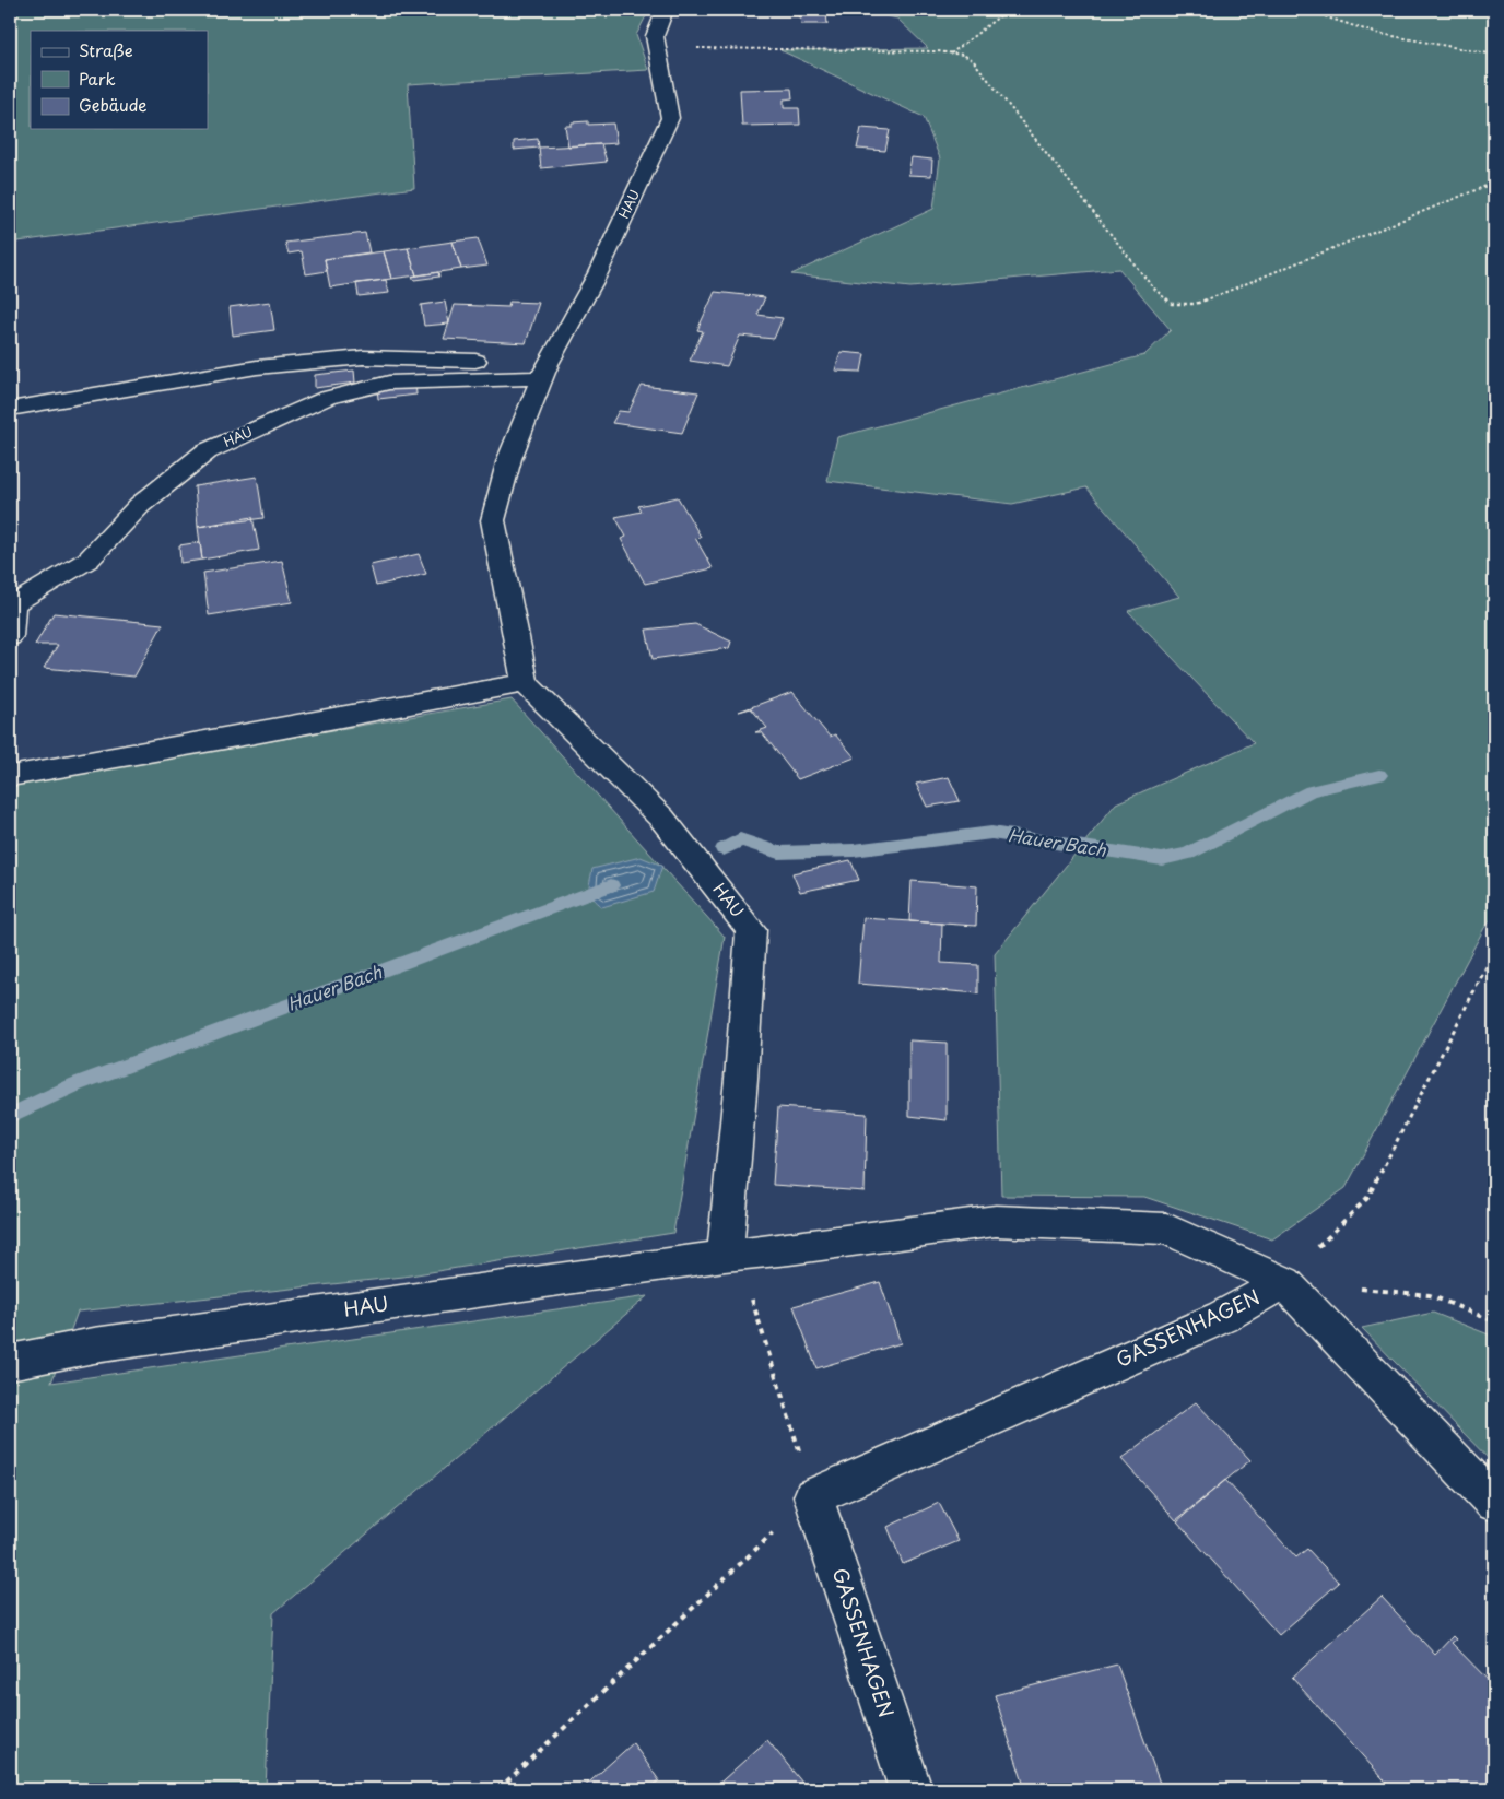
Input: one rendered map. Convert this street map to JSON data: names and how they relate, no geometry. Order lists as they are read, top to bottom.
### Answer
{
  "streets": {
    "street": ["HAU", "GASSENHAGEN"]
  },
  "crossings": [
    ["HAU", "GASSENHAGEN"]
  ],
  "water": ["Hauer Bach"],
  "legend": ["Straße", "Park", "Gebäude"]
}
